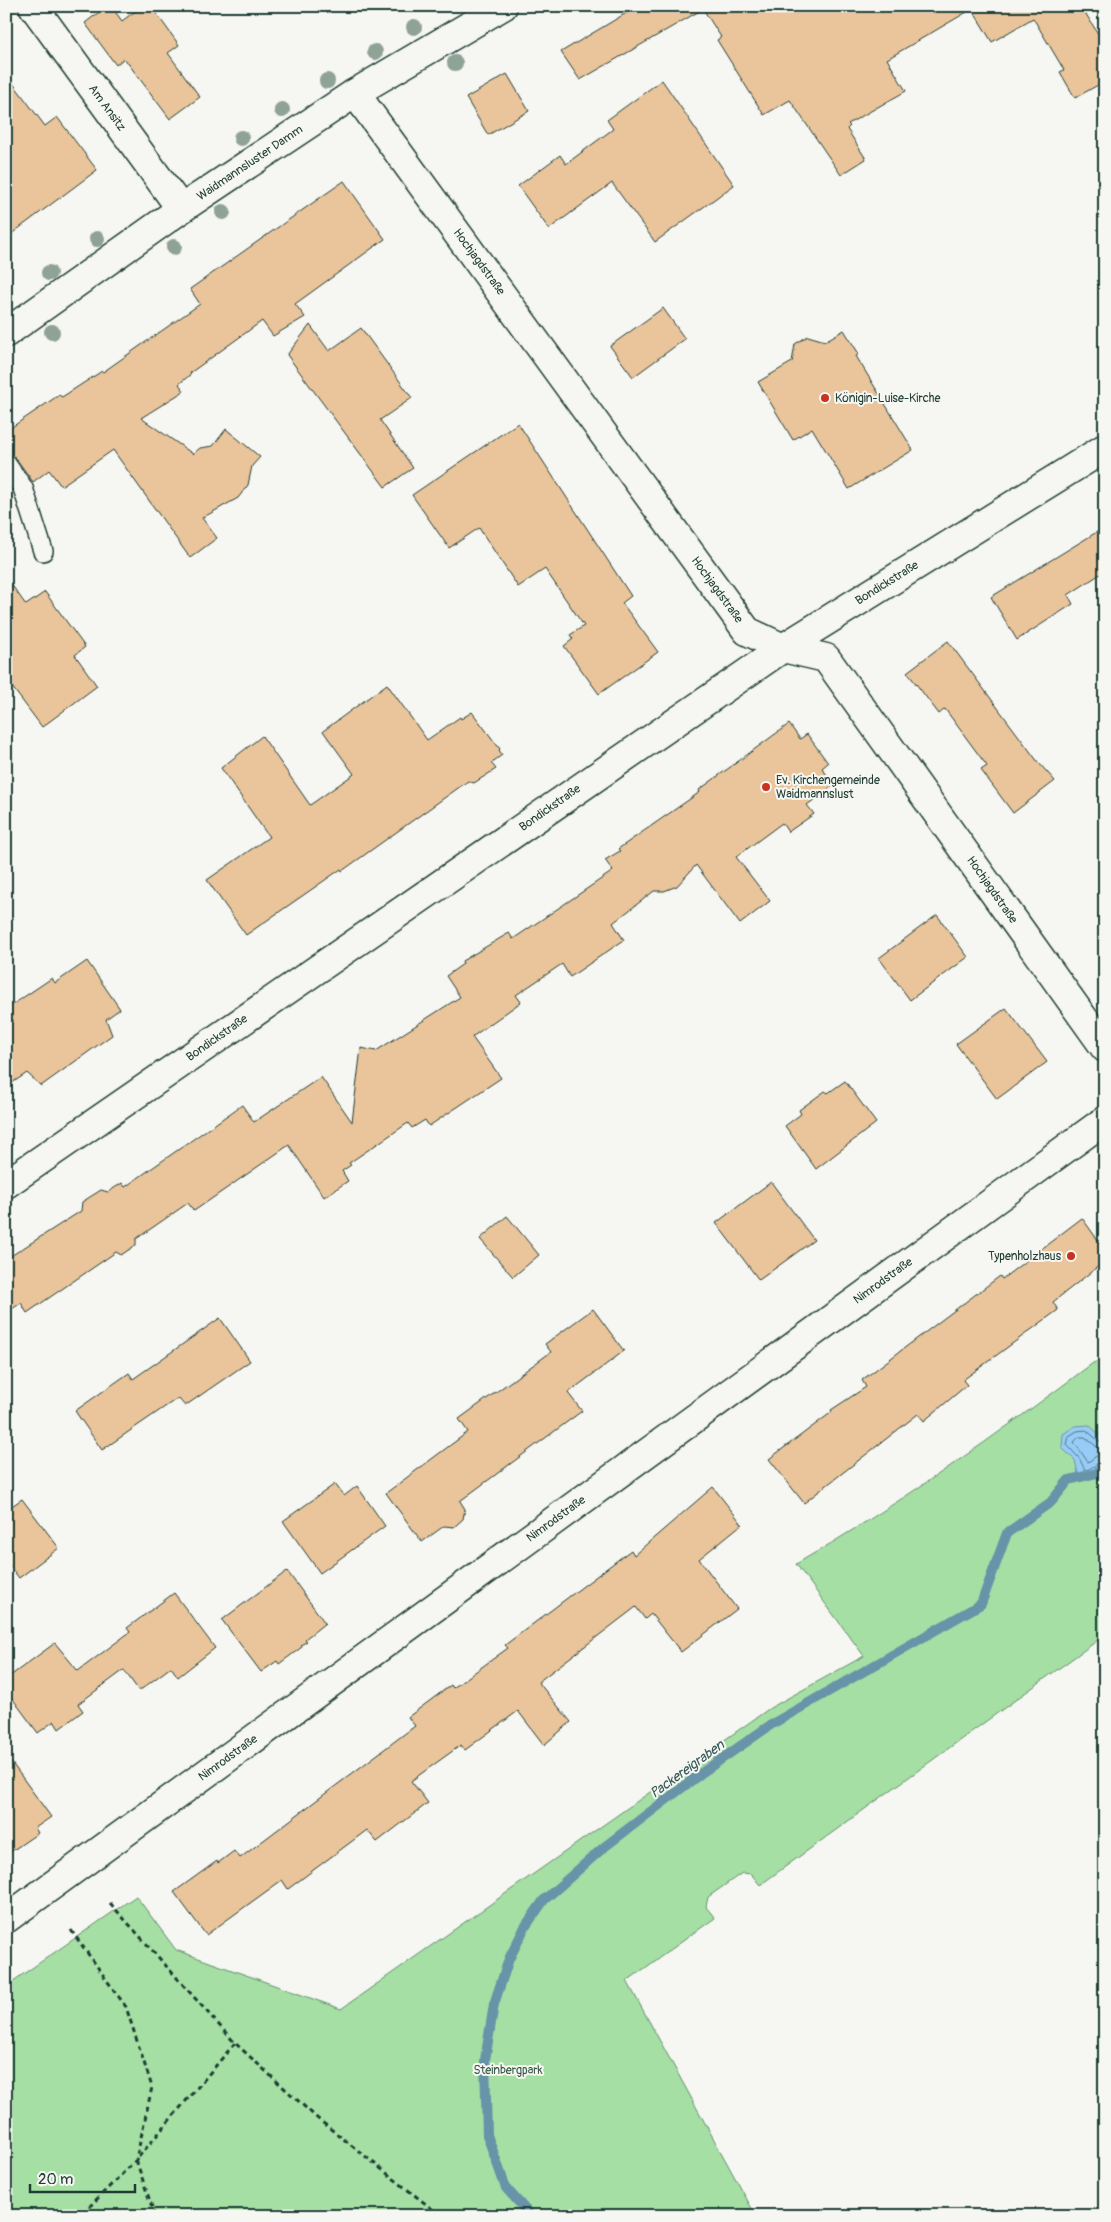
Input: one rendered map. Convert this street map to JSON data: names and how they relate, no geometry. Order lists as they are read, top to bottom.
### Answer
{
  "streets": {
    "street": [
      "Am Ansitz",
      "Waidmannsluster Damm",
      "Hochjagdstraße",
      "Bondickstraße",
      "Nimrodstraße"
    ]
  },
  "crossings": [
    ["Am Ansitz", "Waidmannsluster Damm"],
    ["Waidmannsluster Damm", "Hochjagdstraße"],
    ["Hochjagdstraße", "Bondickstraße"]
  ],
  "water": ["Packereigraben"],
  "parks": ["Steinbergpark"],
  "places": ["Königin-Luise-Kirche", "Ev. Kirchengemeinde Waidmannslust", "Typenholzhaus"],
  "scale_bar": "20 m"
}
